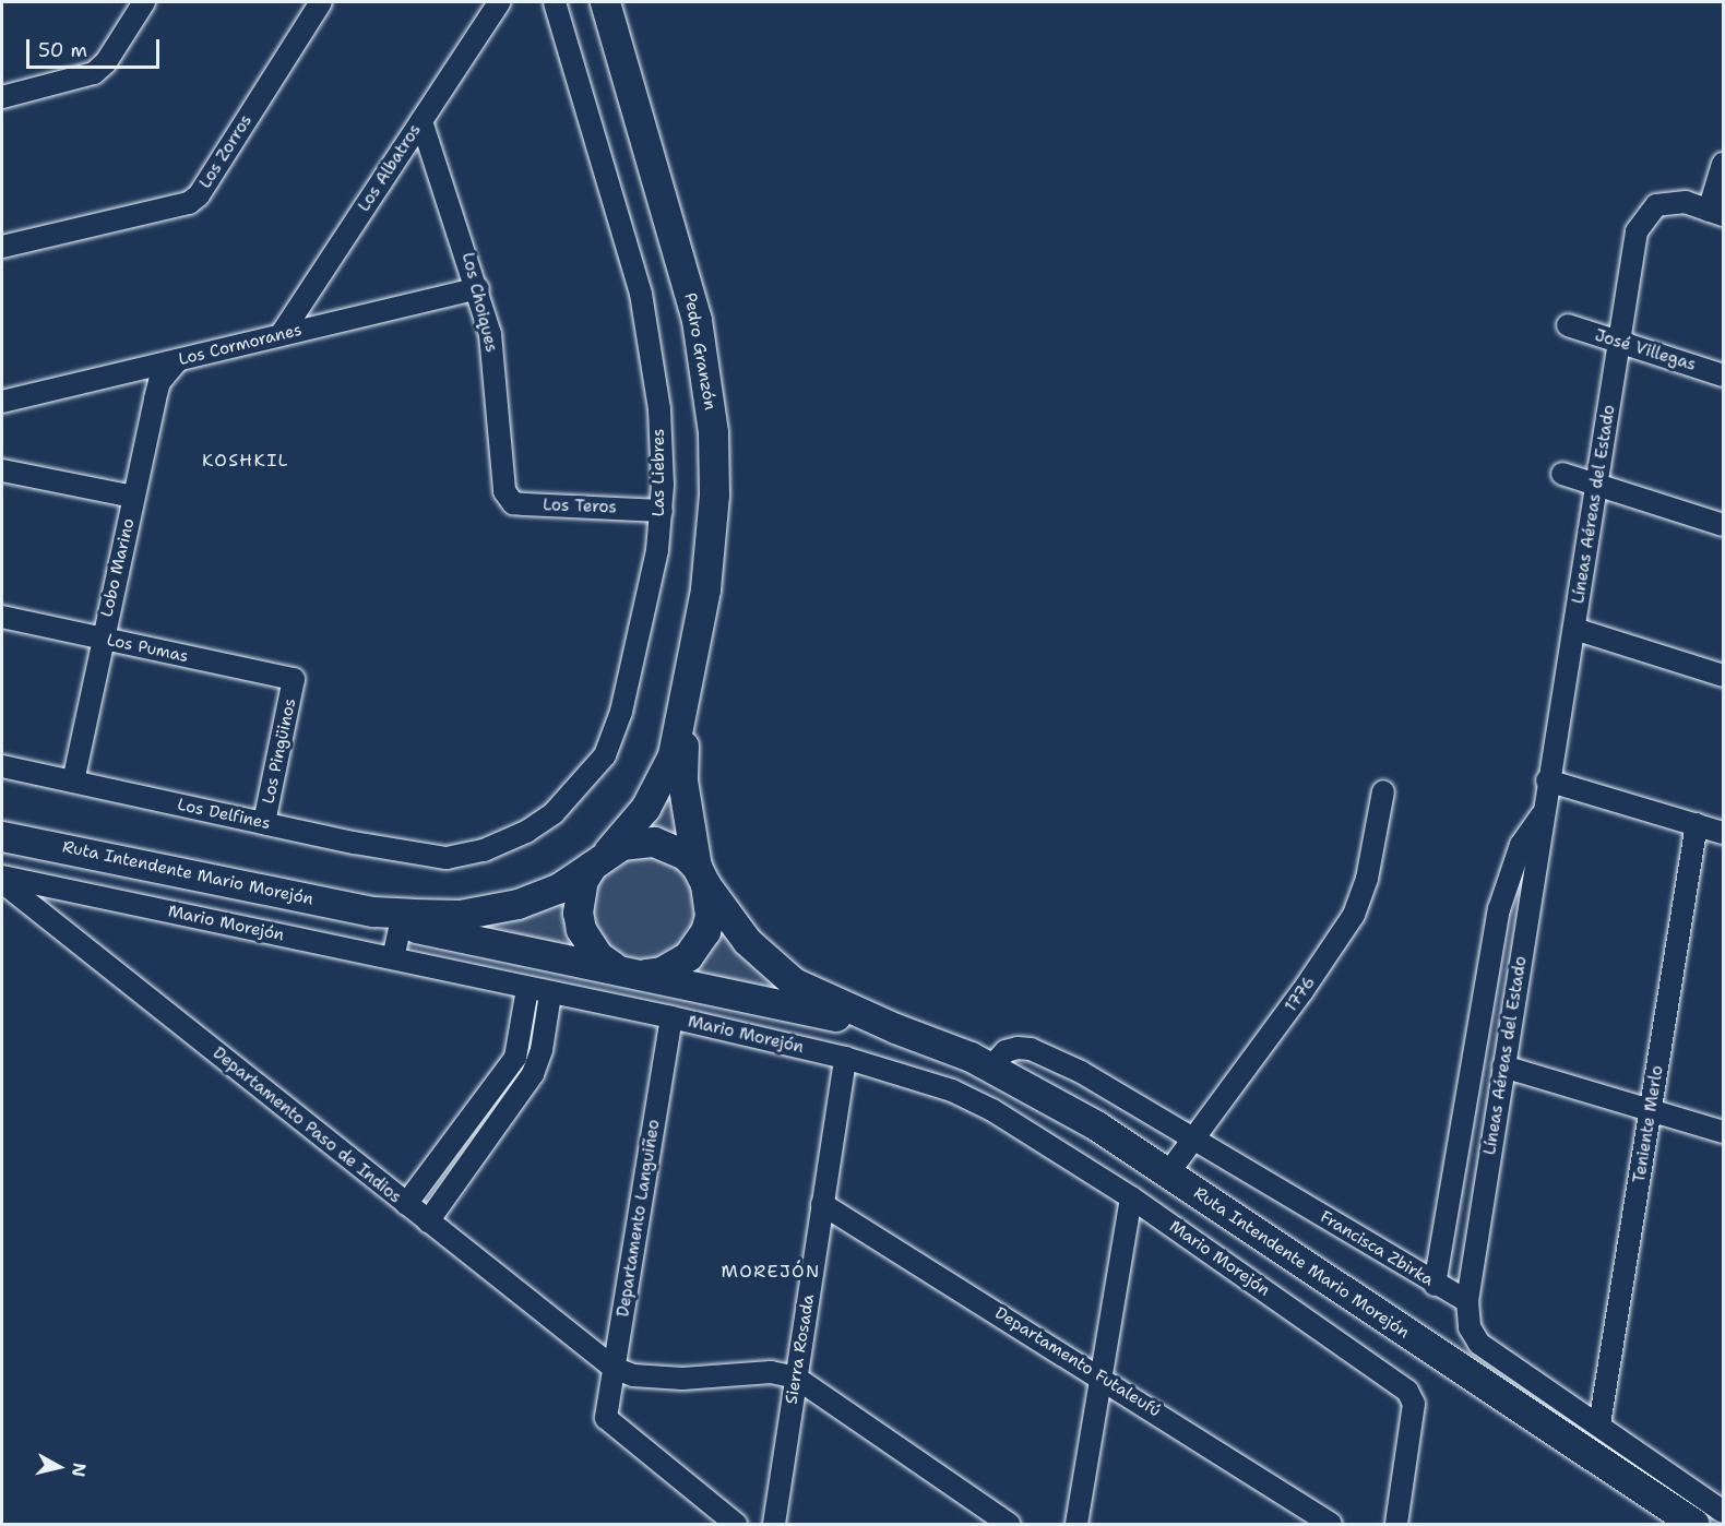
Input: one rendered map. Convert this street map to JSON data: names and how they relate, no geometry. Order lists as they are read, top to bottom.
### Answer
{
  "streets": {
    "main road": ["Pedro Granzón", "Ruta Intendente Mario Morejón"],
    "street": [
      "Los Zorros",
      "Los Albatros",
      "Los Choiques",
      "Los Cormoranes",
      "José Villegas",
      "Las Liebres",
      "Líneas Aéreas del Estado",
      "Los Teros",
      "Lobo Marino",
      "Los Pumas",
      "Los Pingüinos",
      "Los Delfines",
      "Mario Morejón",
      "1776",
      "Teniente Merlo",
      "Departamento Paso de Indios",
      "Departamento Languiñeo",
      "Francisca Zbirka",
      "Sierra Rosada",
      "Departamento Futaleufú"
    ]
  },
  "crossings": [
    ["Los Albatros", "Los Choiques"],
    ["Los Albatros", "Los Cormoranes"],
    ["Los Choiques", "Los Cormoranes"],
    ["Los Choiques", "Los Teros"],
    ["Los Cormoranes", "Lobo Marino"],
    ["José Villegas", "Líneas Aéreas del Estado"],
    ["Pedro Granzón", "Ruta Intendente Mario Morejón"],
    ["Las Liebres", "Los Teros"],
    ["Las Liebres", "Los Delfines"],
    ["Líneas Aéreas del Estado", "Francisca Zbirka"],
    ["Lobo Marino", "Los Pumas"],
    ["Lobo Marino", "Los Delfines"],
    ["Los Pumas", "Los Pingüinos"],
    ["Los Pingüinos", "Los Delfines"],
    ["Ruta Intendente Mario Morejón", "1776"],
    ["Ruta Intendente Mario Morejón", "Francisca Zbirka"],
    ["Mario Morejón", "Departamento Languiñeo"],
    ["Mario Morejón", "Sierra Rosada"],
    ["1776", "Francisca Zbirka"],
    ["Departamento Paso de Indios", "Departamento Languiñeo"],
    ["Sierra Rosada", "Departamento Futaleufú"]
  ],
  "districts": ["KOSHKIL", "MOREJÓN"],
  "scale_bar": "50 m",
  "north": "right"
}
